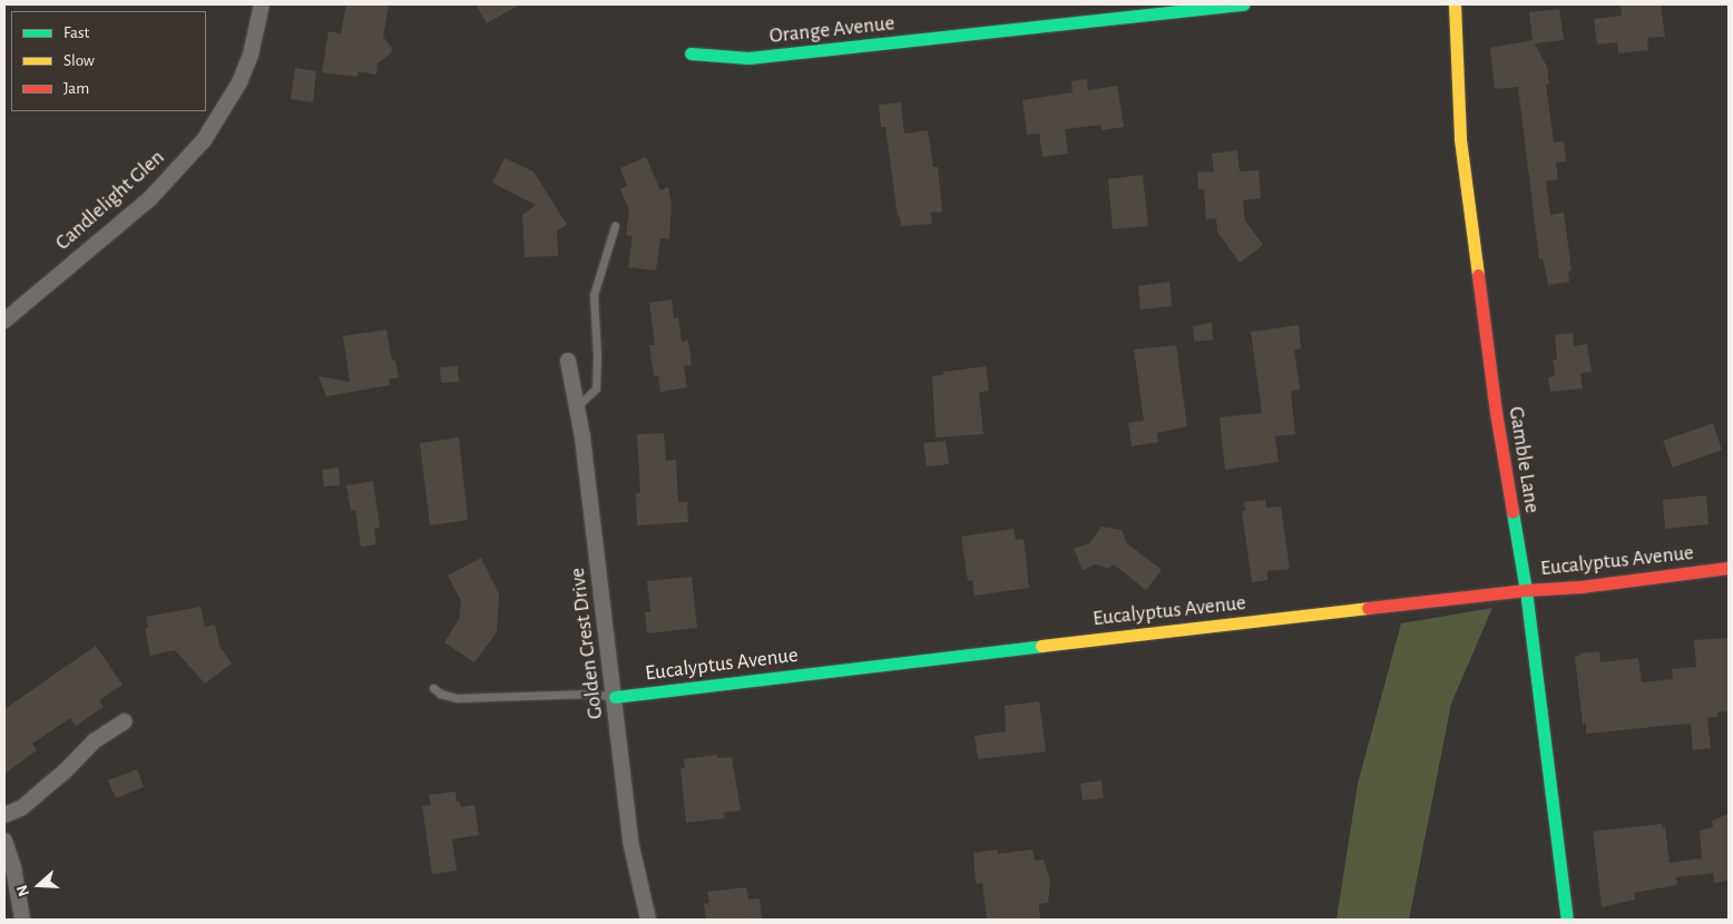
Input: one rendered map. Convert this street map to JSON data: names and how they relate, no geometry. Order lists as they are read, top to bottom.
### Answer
{
  "streets": {
    "street": [
      "Orange Avenue",
      "Candlelight Glen",
      "Gamble Lane",
      "Eucalyptus Avenue",
      "Golden Crest Drive"
    ]
  },
  "crossings": [
    ["Gamble Lane", "Eucalyptus Avenue"],
    ["Eucalyptus Avenue", "Golden Crest Drive"]
  ],
  "legend": ["Fast", "Slow", "Jam"],
  "north": "left"
}
